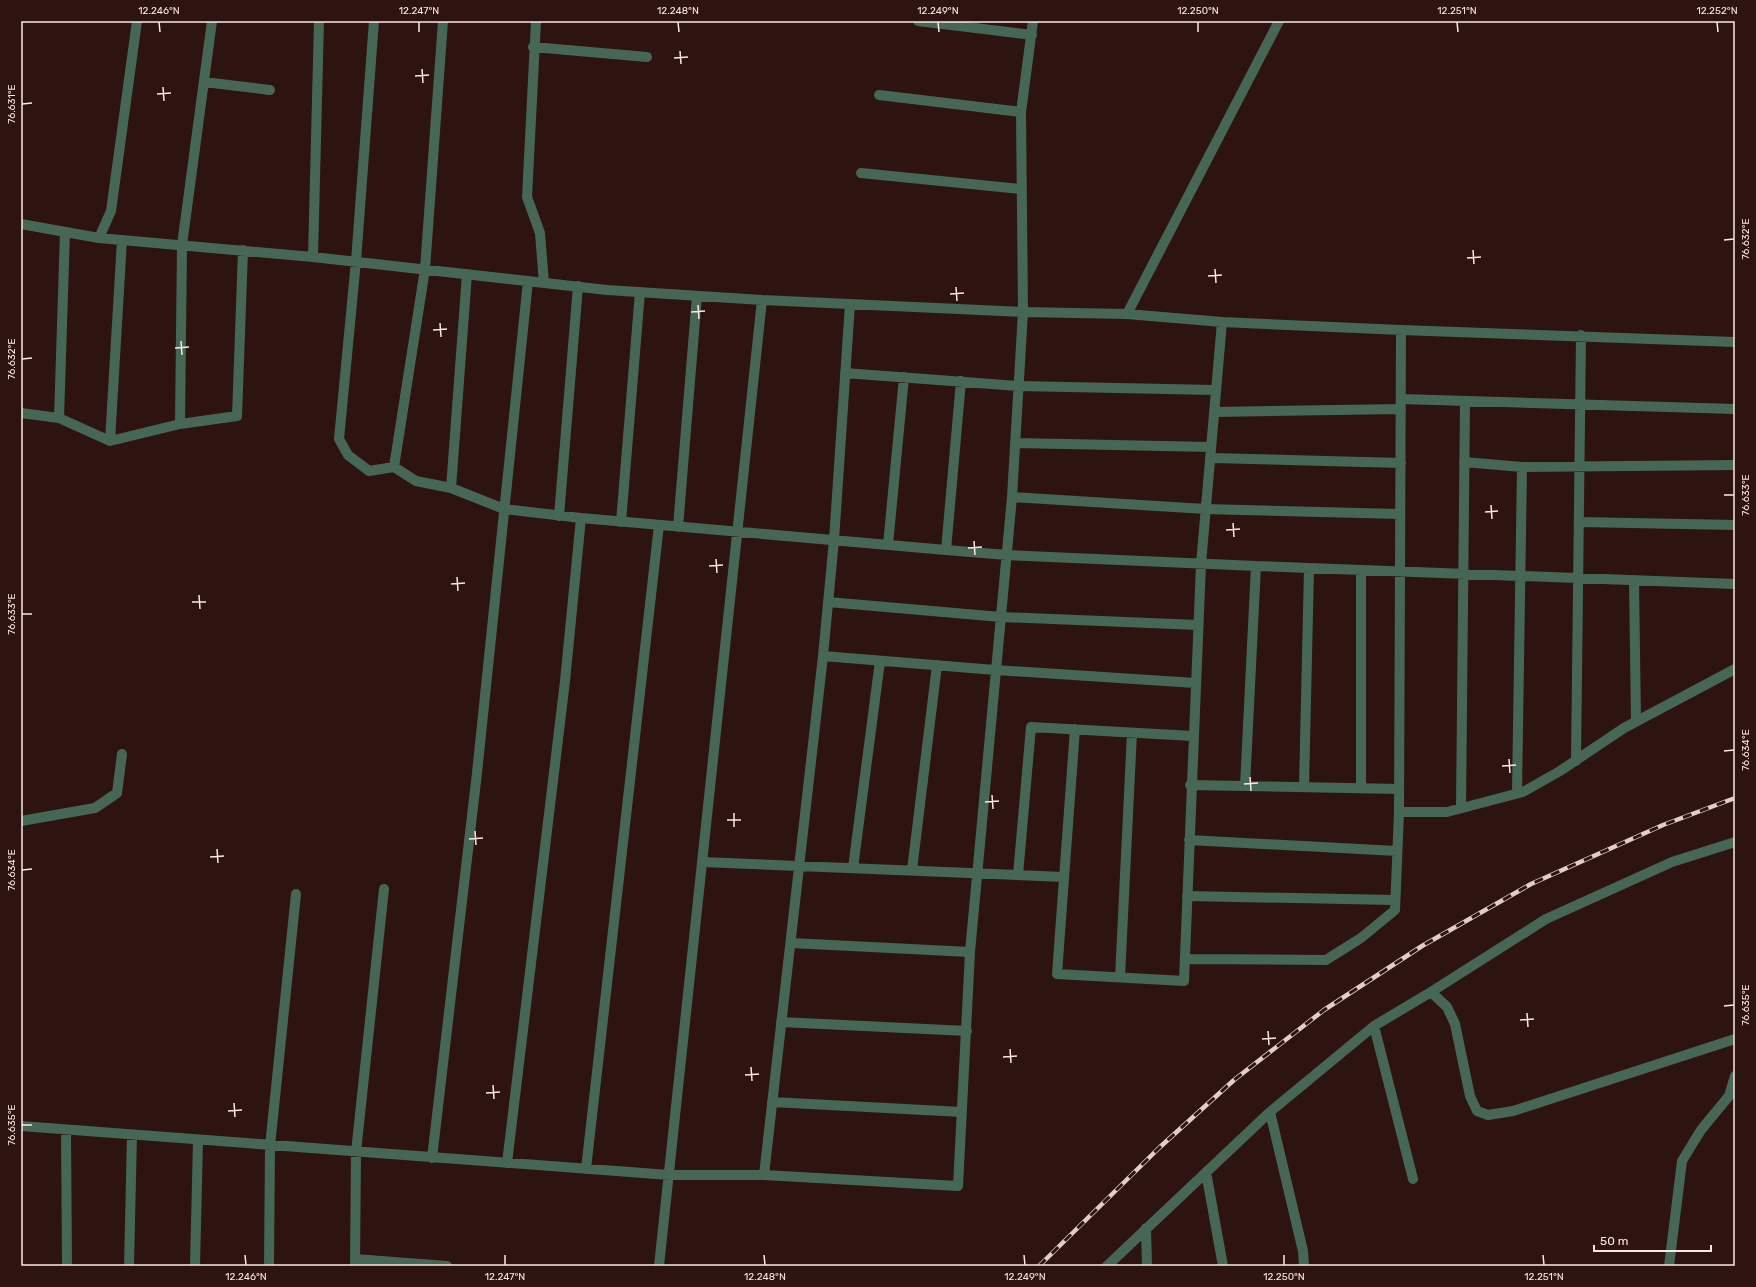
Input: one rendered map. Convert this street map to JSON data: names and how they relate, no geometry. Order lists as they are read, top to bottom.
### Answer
{
  "scale_bar": "50 m",
  "coordinates": [
    "12.246°N",
    "12.247°N",
    "12.248°N",
    "12.249°N",
    "12.250°N",
    "12.251°N",
    "12.252°N",
    "76.631°E",
    "76.632°E",
    "76.633°E",
    "76.634°E",
    "76.635°E"
  ]
}
